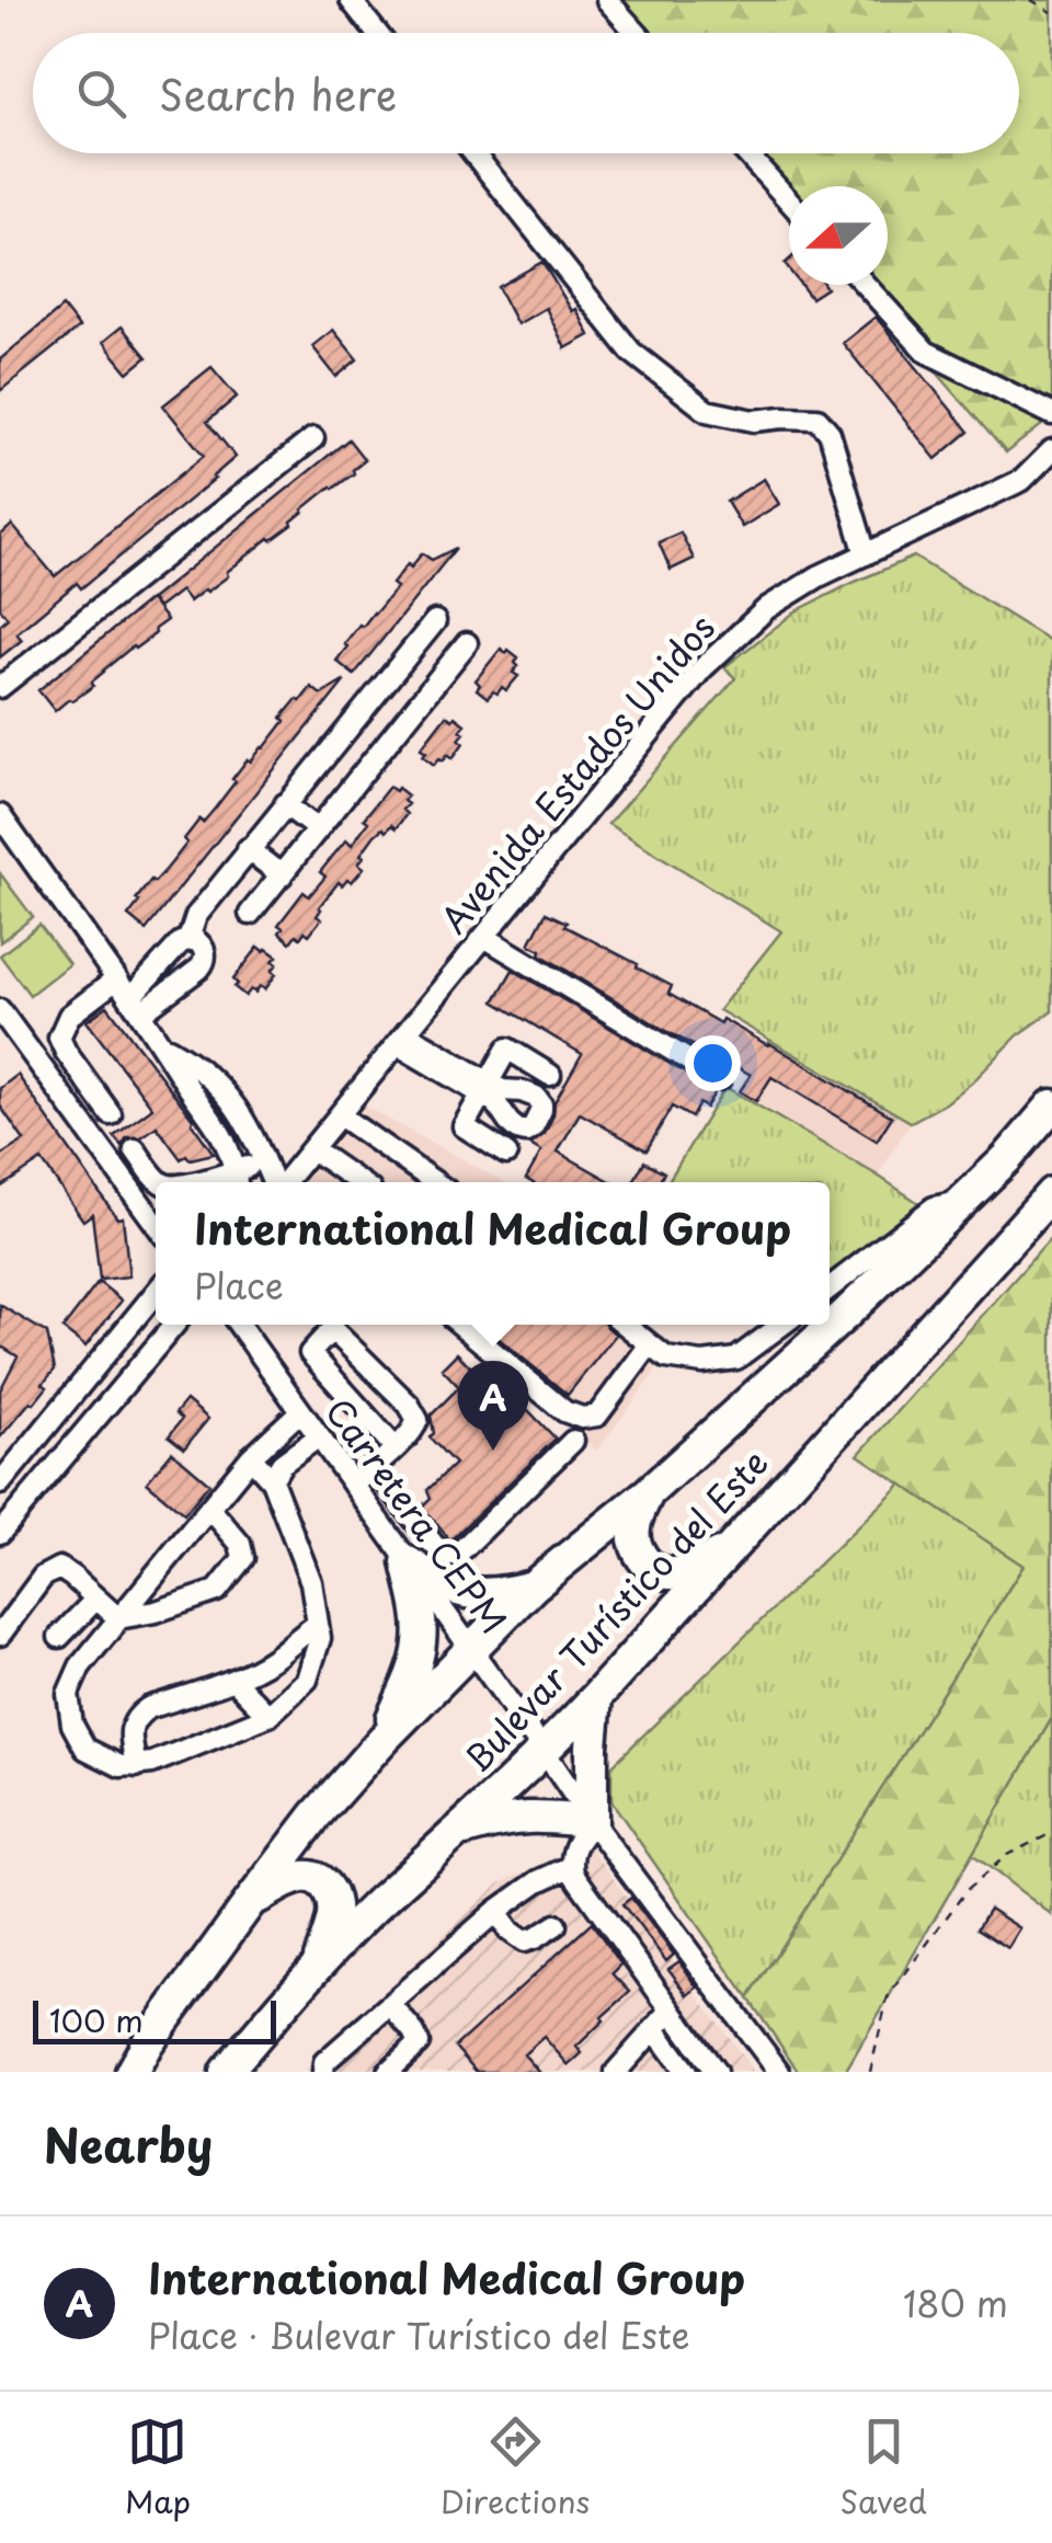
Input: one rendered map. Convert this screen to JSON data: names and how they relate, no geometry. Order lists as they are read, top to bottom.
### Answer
{
  "streets": {
    "highway": ["Bulevar Turístico del Este"],
    "street": ["Avenida Estados Unidos", "Carretera CEPM"]
  },
  "crossings": [
    ["Carretera CEPM", "Bulevar Turístico del Este"]
  ],
  "scale_bar": "100 m",
  "north": "left",
  "page": {
    "search": "Search here",
    "popup": ["International Medical Group", "Place"],
    "pins": "A",
    "scale": "100 m",
    "heading": "Nearby",
    "list": [
      {
        "mark": "A",
        "name": "International Medical Group",
        "note": "Place · Bulevar Turístico del Este",
        "value": "180 m"
      }
    ],
    "nav": ["Map", "Directions", "Saved"]
  }
}
